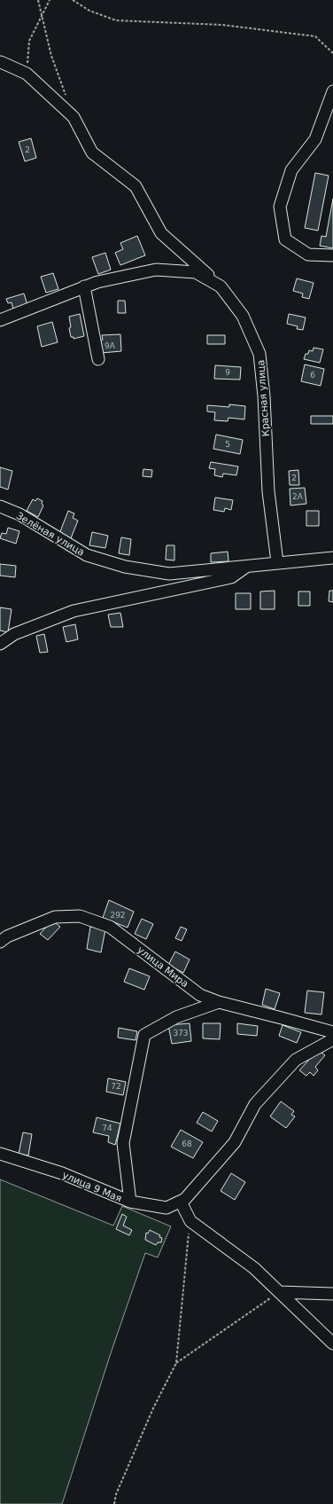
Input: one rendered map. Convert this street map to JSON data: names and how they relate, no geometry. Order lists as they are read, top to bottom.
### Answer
{
  "streets": {
    "street": [
      "Красная улица",
      "Зелёная улица",
      "улица Мира",
      "улица 9 Мая"
    ]
  },
  "crossings": [
    ["Красная улица", "Зелёная улица"]
  ],
  "house_numbers": [
    "2",
    "9А",
    "9",
    "6",
    "5",
    "2",
    "2А",
    "292",
    "373",
    "72",
    "74",
    "68"
  ]
}
